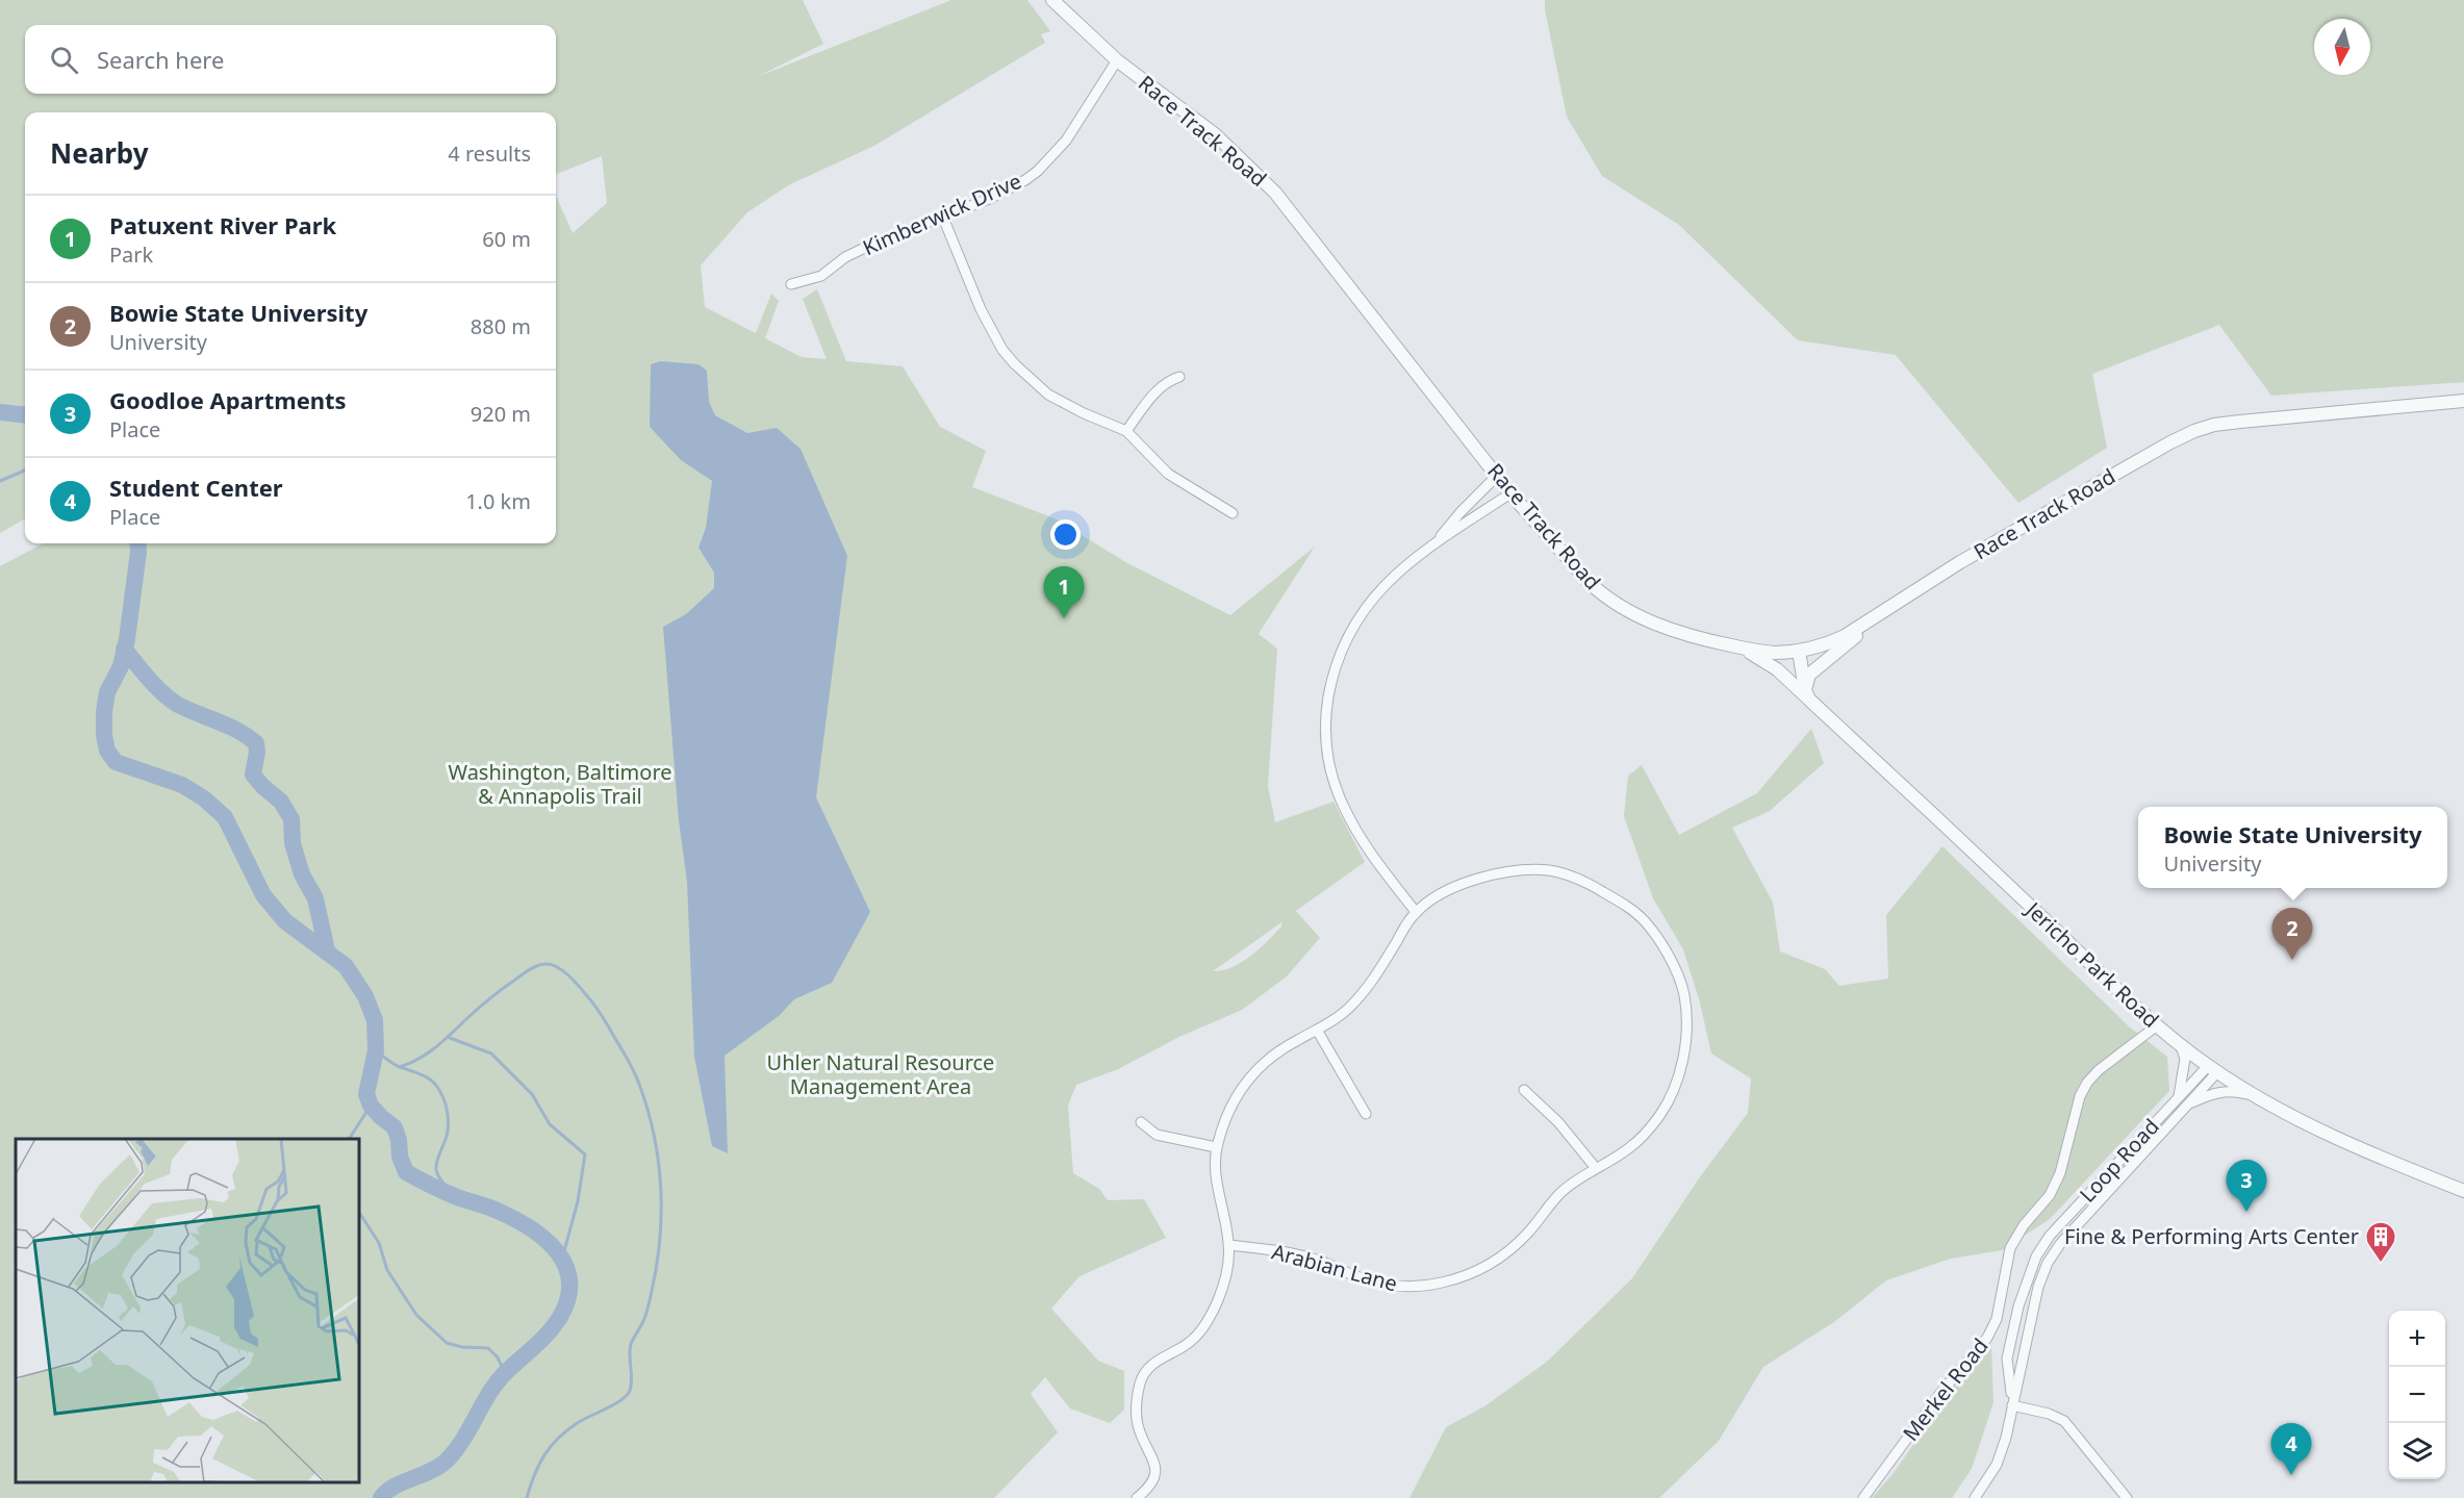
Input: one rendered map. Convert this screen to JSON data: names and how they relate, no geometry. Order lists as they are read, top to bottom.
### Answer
{
  "streets": {
    "street": [
      "Race Track Road",
      "Kimberwick Drive",
      "Jericho Park Road",
      "Loop Road",
      "Arabian Lane",
      "Merkel Road"
    ]
  },
  "crossings": [
    ["Race Track Road", "Kimberwick Drive"],
    ["Race Track Road", "Jericho Park Road"],
    ["Jericho Park Road", "Loop Road"],
    ["Jericho Park Road", "Merkel Road"]
  ],
  "parks": ["Washington, Baltimore & Annapolis Trail", "Uhler Natural Resource Management Area"],
  "places": {
    "building": ["Fine & Performing Arts Center"]
  },
  "north": "bottom",
  "page": {
    "search": "Search here",
    "heading": ["Nearby", "4 results"],
    "list": [
      {
        "mark": "1",
        "name": "Patuxent River Park",
        "note": "Park",
        "value": "60 m"
      },
      {
        "mark": "2",
        "name": "Bowie State University",
        "note": "University",
        "value": "880 m"
      },
      {
        "mark": "3",
        "name": "Goodloe Apartments",
        "note": "Place",
        "value": "920 m"
      },
      {
        "mark": "4",
        "name": "Student Center",
        "note": "Place",
        "value": "1.0 km"
      }
    ],
    "pins": [
      "1",
      "2",
      "3",
      "4"
    ],
    "popup": ["Bowie State University", "University"],
    "map_buttons": ["+", "−"]
  }
}
